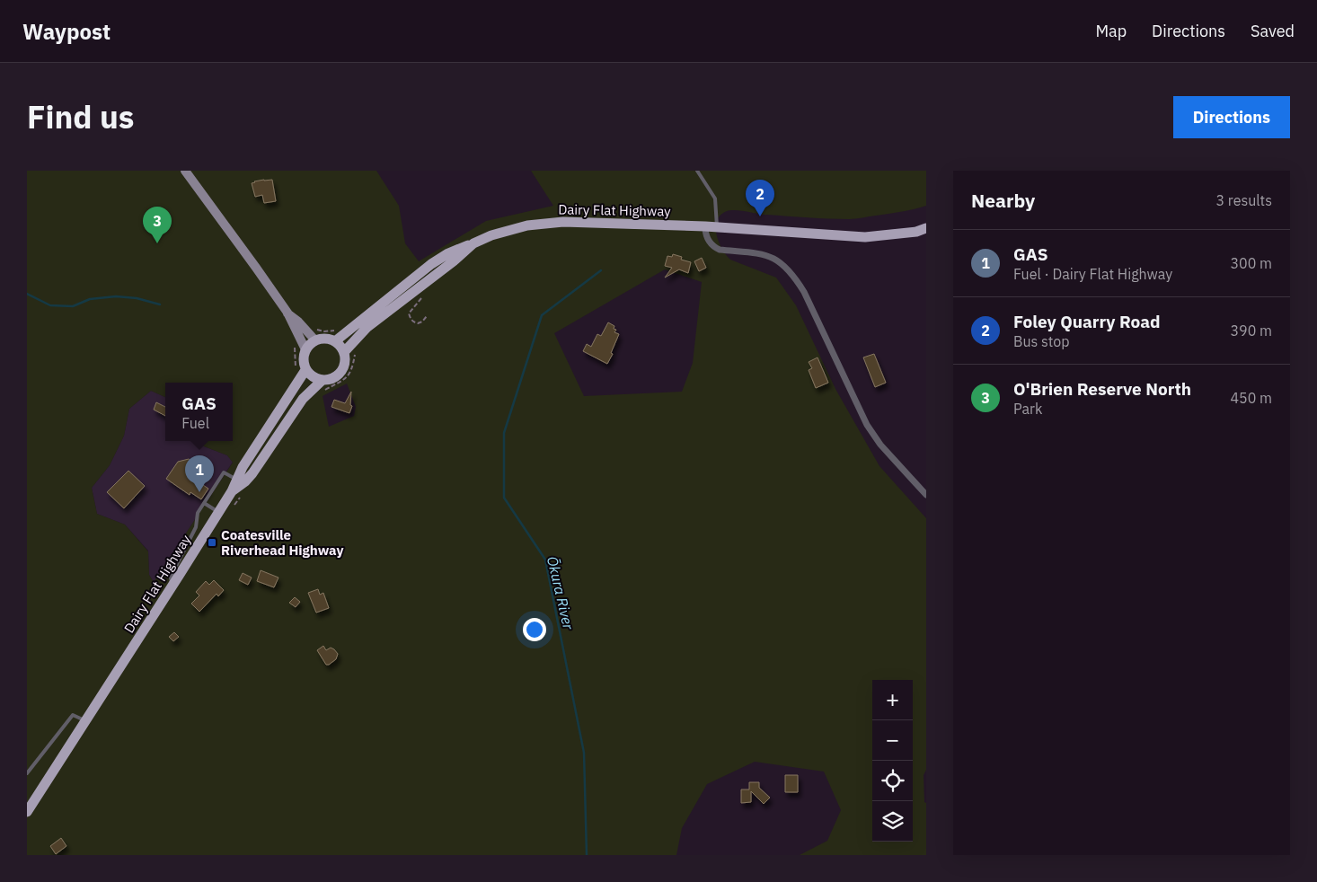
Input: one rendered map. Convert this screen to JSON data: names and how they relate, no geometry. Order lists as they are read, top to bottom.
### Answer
{
  "streets": {
    "main road": ["Dairy Flat Highway"]
  },
  "water": ["Ōkura River"],
  "places": {
    "transit": ["Coatesville Riverhead Highway"]
  },
  "page": {
    "header": "Waypost",
    "nav": ["Map", "Directions", "Saved"],
    "title": "Find us",
    "buttons": "Directions",
    "heading": ["Nearby", "3 results"],
    "pins": ["2", "3", "1"],
    "list": [
      {
        "mark": "1",
        "name": "GAS",
        "note": "Fuel · Dairy Flat Highway",
        "value": "300 m"
      },
      {
        "mark": "2",
        "name": "Foley Quarry Road",
        "note": "Bus stop",
        "value": "390 m"
      },
      {
        "mark": "3",
        "name": "O'Brien Reserve North",
        "note": "Park",
        "value": "450 m"
      }
    ],
    "popup": ["GAS", "Fuel"],
    "map_buttons": ["+", "−"]
  }
}
